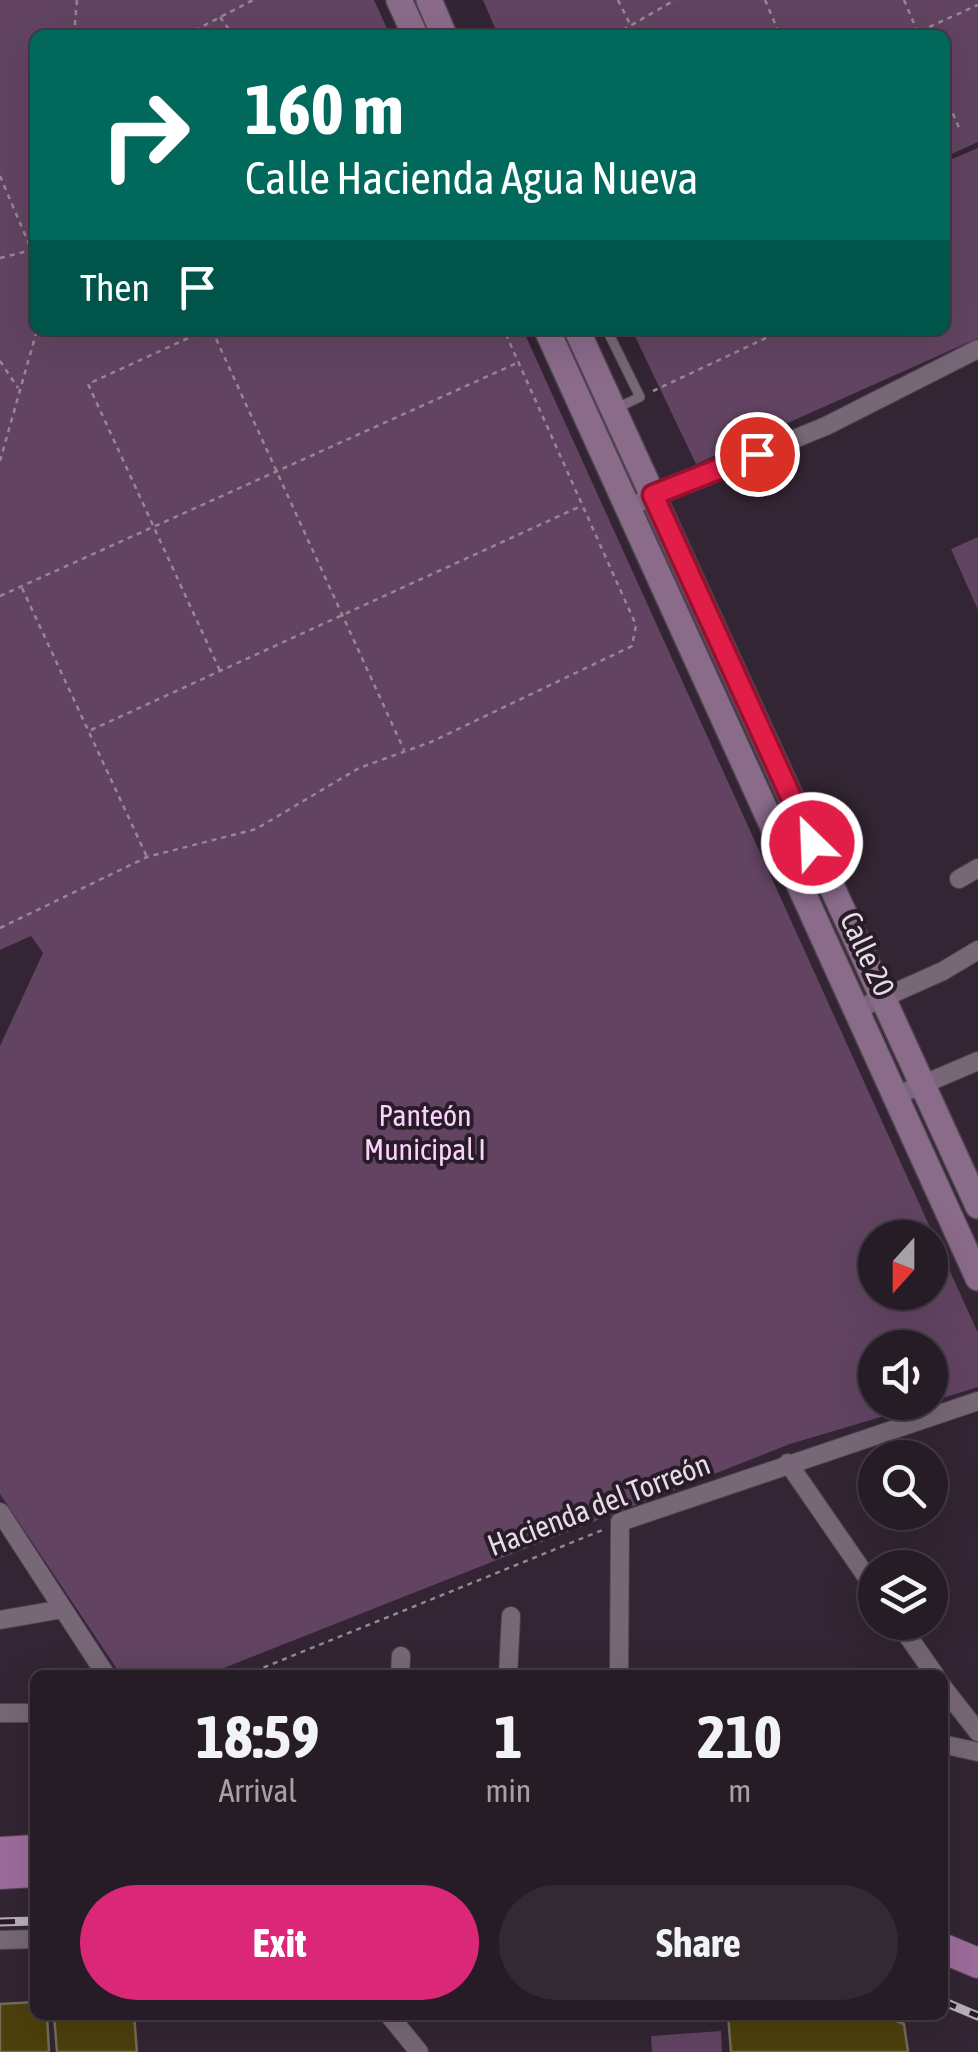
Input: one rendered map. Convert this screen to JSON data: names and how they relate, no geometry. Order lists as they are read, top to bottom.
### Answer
{
  "streets": {
    "main road": ["Calle 20"],
    "street": ["Hacienda del Torreón"]
  },
  "parks": ["Panteón Municipal I"],
  "north": "bottom",
  "page": {
    "turn": ["160 m", "Calle Hacienda Agua Nueva"],
    "then": "Then",
    "eta": [
      "18:59",
      "Arrival",
      "1",
      "min",
      "210",
      "m"
    ],
    "buttons": ["Exit", "Share"]
  }
}
